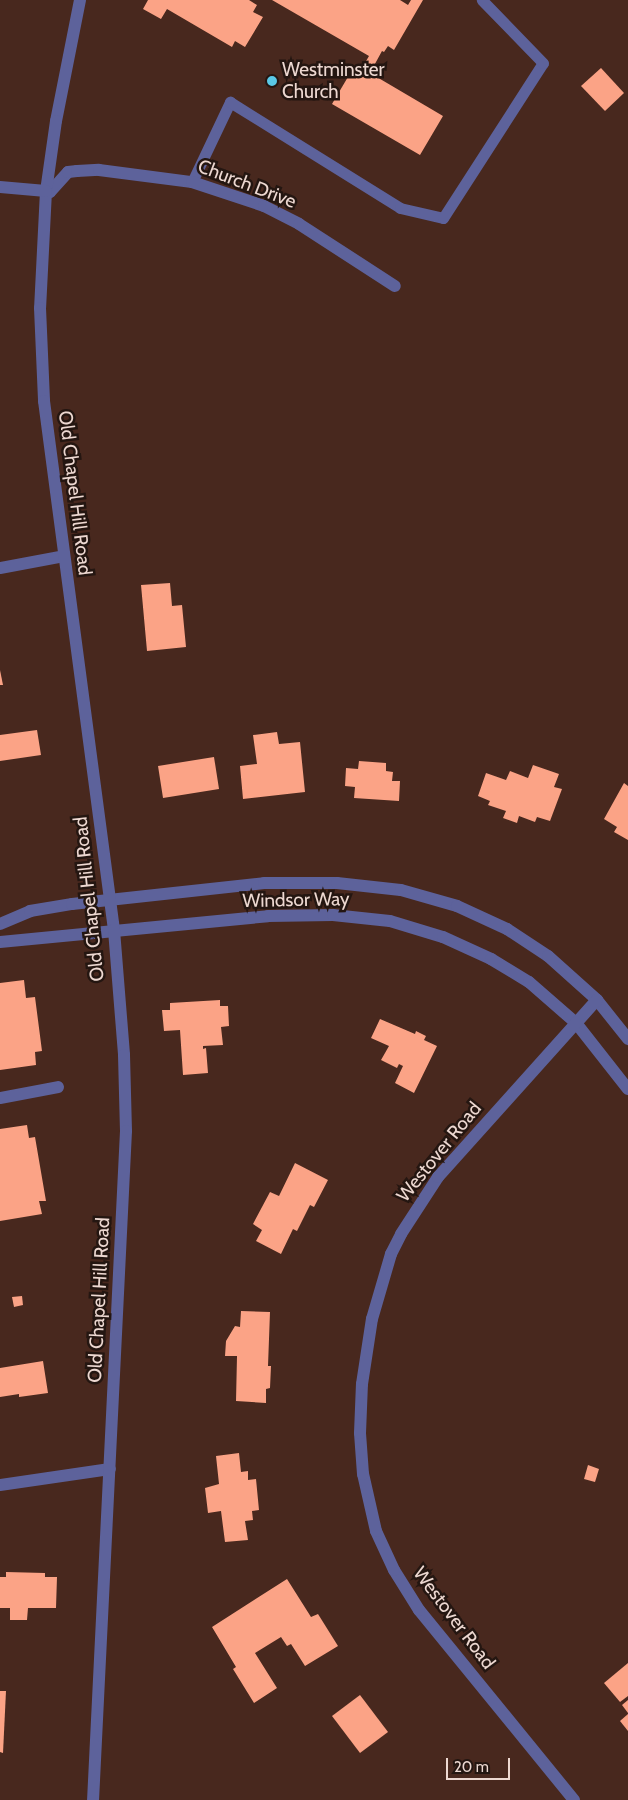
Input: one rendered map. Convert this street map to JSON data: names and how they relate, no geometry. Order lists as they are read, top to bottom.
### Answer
{
  "streets": {
    "street": [
      "Church Drive",
      "Old Chapel Hill Road",
      "Windsor Way",
      "Westover Road"
    ]
  },
  "crossings": [
    ["Church Drive", "Old Chapel Hill Road"],
    ["Old Chapel Hill Road", "Windsor Way"],
    ["Windsor Way", "Westover Road"]
  ],
  "places": ["Westminster Church"],
  "scale_bar": "20 m"
}
